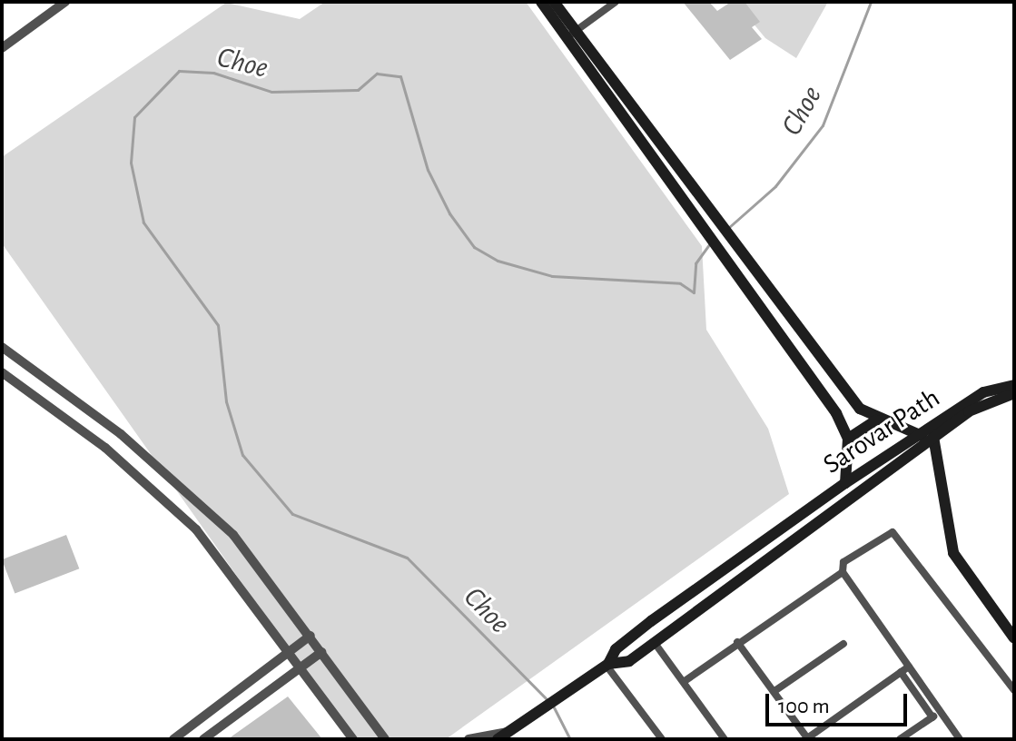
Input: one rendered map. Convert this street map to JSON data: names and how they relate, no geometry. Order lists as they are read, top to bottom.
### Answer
{
  "streets": {
    "main road": ["Sarovar Path"]
  },
  "water": ["Choe"],
  "scale_bar": "100 m"
}
